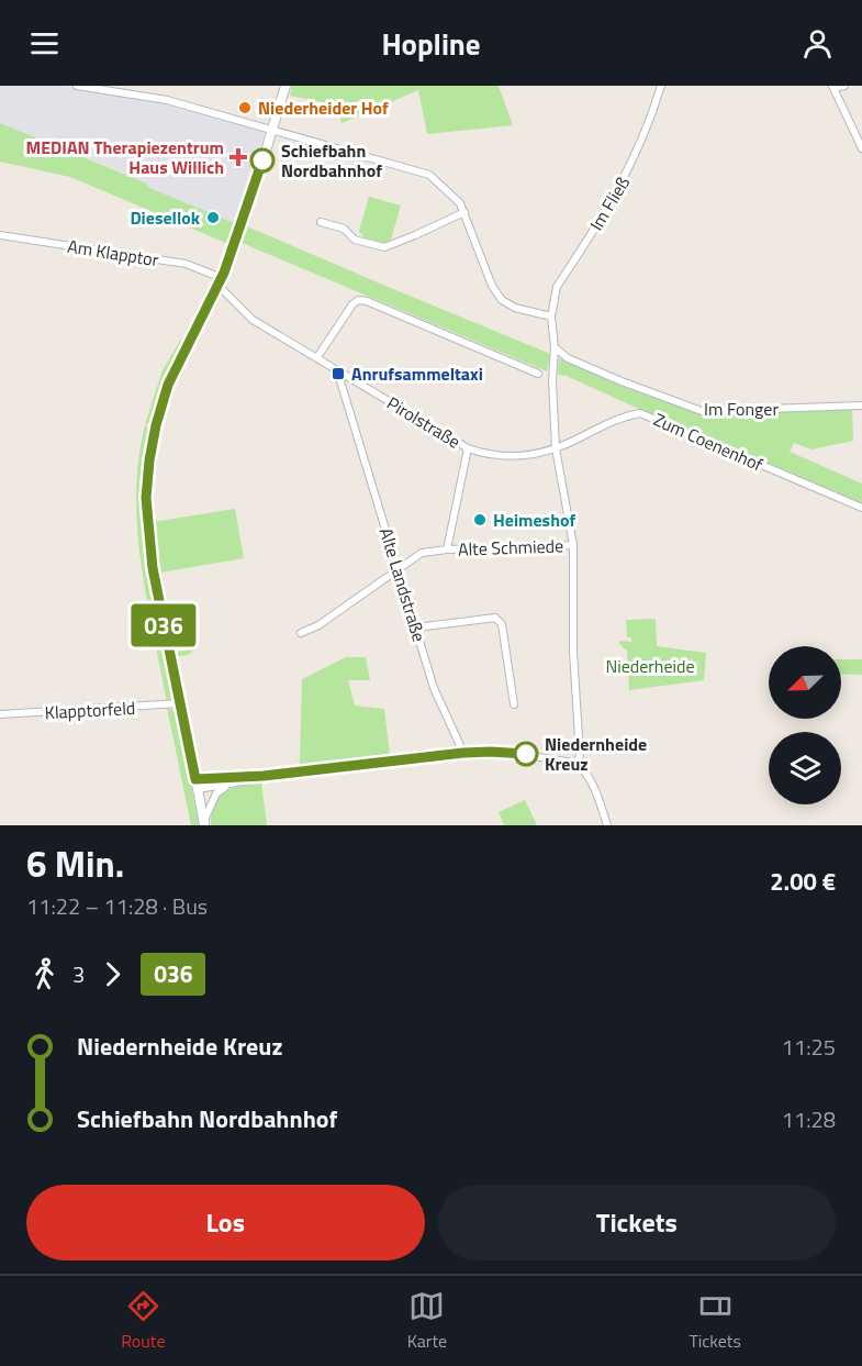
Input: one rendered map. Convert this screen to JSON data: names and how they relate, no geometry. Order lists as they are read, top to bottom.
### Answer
{
  "streets": {
    "street": [
      "Im Fließ",
      "Am Klapptor",
      "Im Fonger",
      "Pirolstraße",
      "Zum Coenenhof",
      "Alte Schmiede",
      "Alte Landstraße",
      "Klapptorfeld"
    ]
  },
  "crossings": [
    ["Pirolstraße", "Zum Coenenhof"],
    ["Pirolstraße", "Alte Schmiede"],
    ["Pirolstraße", "Alte Landstraße"],
    ["Alte Schmiede", "Alte Landstraße"]
  ],
  "parks": ["Niederheide"],
  "places": {
    "other": [
      "Niederheider Hof",
      "Schiefbahn Nordbahnhof",
      "Diesellok",
      "Heimeshof",
      "Niedernheide Kreuz"
    ],
    "health": ["MEDIAN Therapiezentrum Haus Willich"],
    "transit": ["Anrufsammeltaxi"]
  },
  "lines": ["bus line 036"],
  "north": "bottom left",
  "page": {
    "header": "Hopline",
    "on_map": "036",
    "heading": ["6 Min.", "11:22 – 11:28 · Bus", "2.00 €"],
    "legs": ["3", "036"],
    "list": [
      {
        "name": "Niedernheide Kreuz",
        "value": "11:25"
      },
      {
        "name": "Schiefbahn Nordbahnhof",
        "value": "11:28"
      }
    ],
    "buttons": ["Los", "Tickets"],
    "tabs": ["Route", "Karte", "Tickets"]
  }
}
